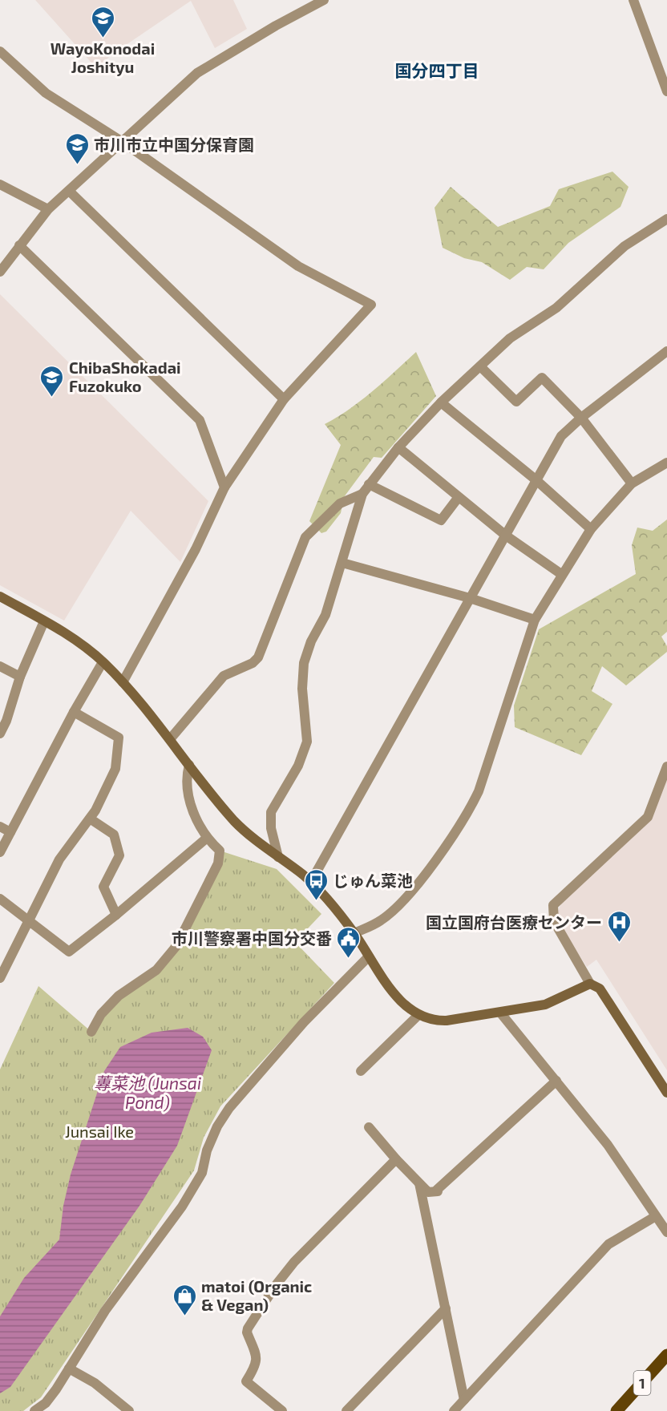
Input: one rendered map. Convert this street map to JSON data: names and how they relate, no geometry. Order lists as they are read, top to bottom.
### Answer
{
  "streets": {
    "main road": ["1"]
  },
  "districts": ["国分四丁目"],
  "water": ["蓴菜池 (Junsai Pond)"],
  "parks": ["Junsai Ike"],
  "places": {
    "school or university": ["WayoKonodai Joshityu", "市川市立中国分保育園", "ChibaShokadai Fuzokuko"],
    "bus stop": ["じゅん菜池"],
    "hospital": ["国立国府台医療センター"],
    "public building": ["市川警察署中国分交番"],
    "shop": ["matoi (Organic & Vegan)"]
  }
}
